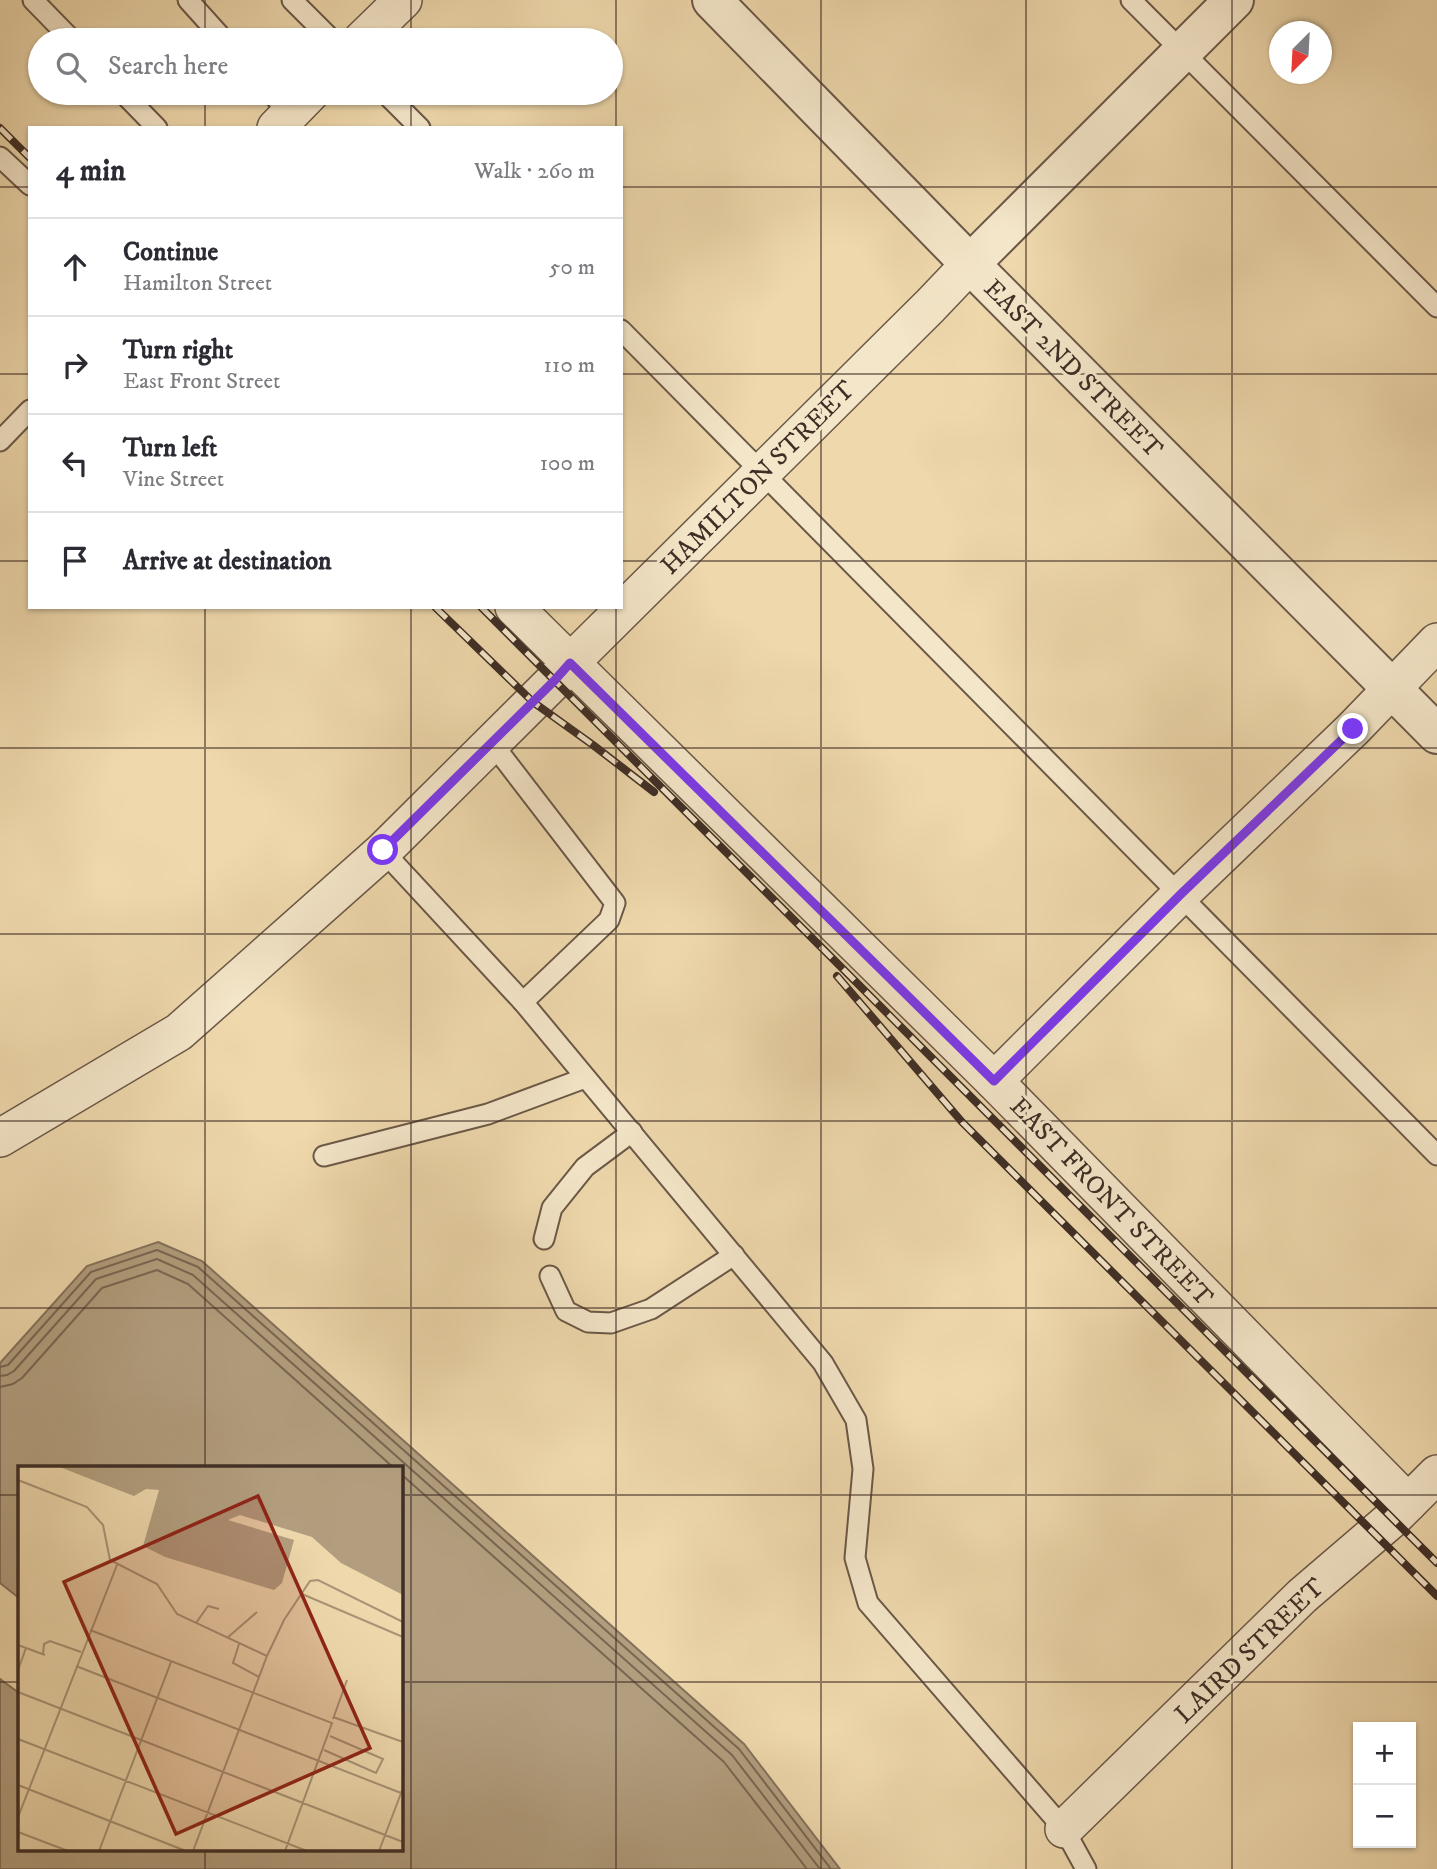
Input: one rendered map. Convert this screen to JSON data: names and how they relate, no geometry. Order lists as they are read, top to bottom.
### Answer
{
  "streets": {
    "street": [
      "EAST 2ND STREET",
      "HAMILTON STREET",
      "EAST FRONT STREET",
      "LAIRD STREET"
    ]
  },
  "crossings": [
    ["EAST 2ND STREET", "HAMILTON STREET"],
    ["HAMILTON STREET", "EAST FRONT STREET"],
    ["EAST FRONT STREET", "LAIRD STREET"]
  ],
  "north": "bottom left",
  "page": {
    "search": "Search here",
    "heading": ["4 min", "Walk · 260 m"],
    "list": [
      ["Continue", "Hamilton Street", "50 m"],
      ["Turn right", "East Front Street", "110 m"],
      ["Turn left", "Vine Street", "100 m"],
      "Arrive at destination"
    ],
    "map_buttons": ["+", "−"]
  }
}
